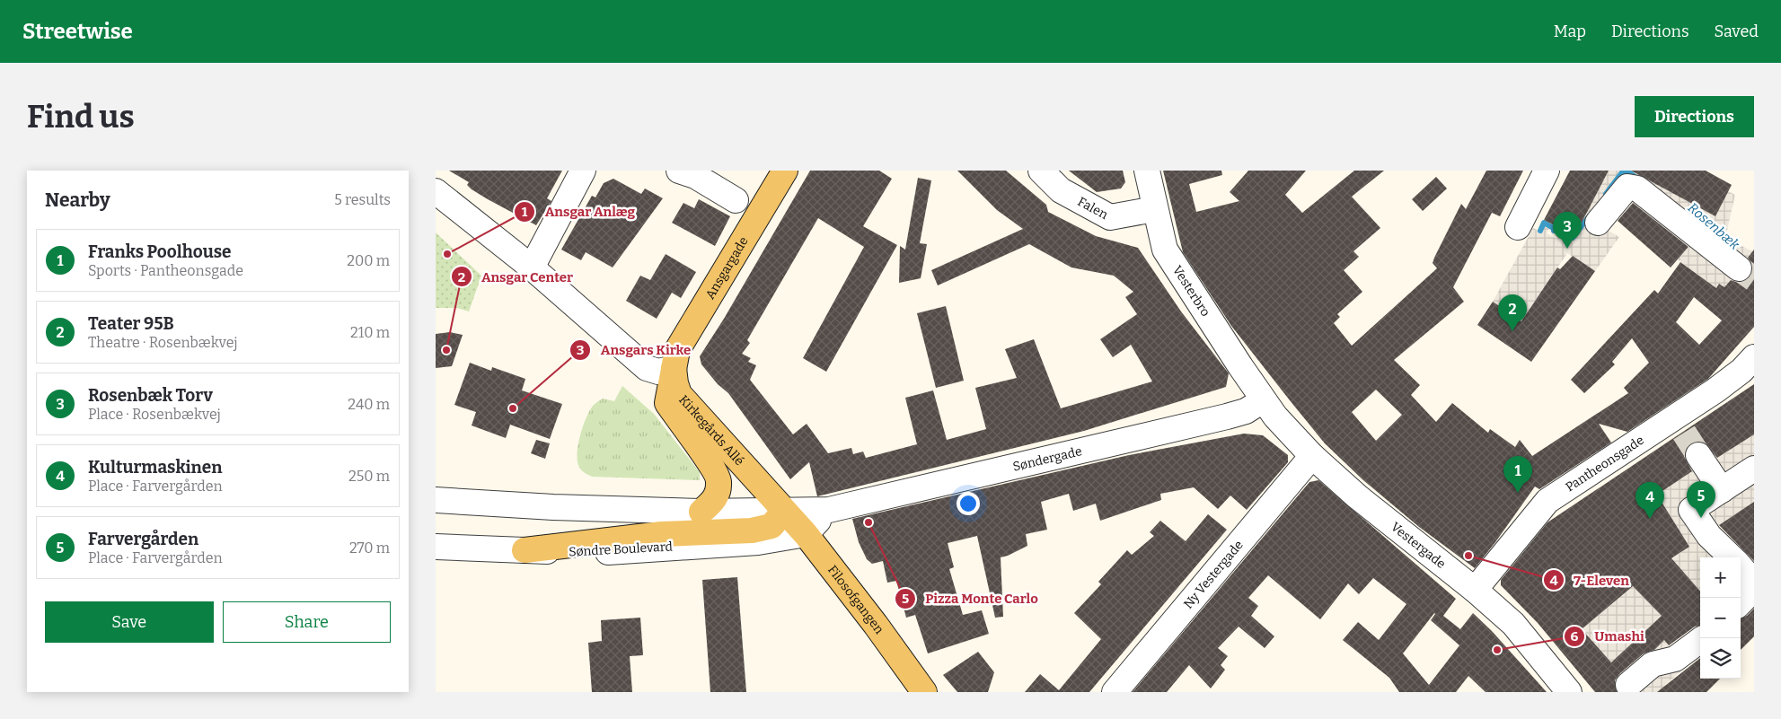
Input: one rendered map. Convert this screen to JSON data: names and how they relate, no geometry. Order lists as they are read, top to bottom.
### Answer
{
  "streets": {
    "main road": ["Ansgargade", "Kirkegårds Allé", "Filosofgangen"],
    "street": [
      "Falen",
      "Vesterbro",
      "Søndergade",
      "Pantheonsgade",
      "Vestergade",
      "Søndre Boulevard",
      "Ny Vestergade"
    ]
  },
  "crossings": [
    ["Falen", "Vesterbro"],
    ["Ansgargade", "Kirkegårds Allé"],
    ["Vesterbro", "Søndergade"],
    ["Vesterbro", "Vestergade"],
    ["Kirkegårds Allé", "Søndergade"],
    ["Kirkegårds Allé", "Filosofgangen"],
    ["Søndergade", "Vestergade"],
    ["Søndergade", "Filosofgangen"],
    ["Pantheonsgade", "Vestergade"],
    ["Vestergade", "Ny Vestergade"],
    ["Søndre Boulevard", "Filosofgangen"]
  ],
  "water": ["Rosenbæk"],
  "places": [
    "Ansgar Anlæg",
    "Ansgar Center",
    "Ansgars Kirke",
    "Pizza Monte Carlo",
    "7-Eleven",
    "Umashi"
  ],
  "page": {
    "header": "Streetwise",
    "nav": ["Map", "Directions", "Saved"],
    "buttons": [
      "Directions",
      ["Save", "Share"]
    ],
    "title": "Find us",
    "heading": ["Nearby", "5 results"],
    "pins": [
      "3",
      "2",
      "1",
      "5",
      "4"
    ],
    "list": [
      {
        "mark": "1",
        "name": "Franks Poolhouse",
        "note": "Sports · Pantheonsgade",
        "value": "200 m"
      },
      {
        "mark": "2",
        "name": "Teater 95B",
        "note": "Theatre · Rosenbækvej",
        "value": "210 m"
      },
      {
        "mark": "3",
        "name": "Rosenbæk Torv",
        "note": "Place · Rosenbækvej",
        "value": "240 m"
      },
      {
        "mark": "4",
        "name": "Kulturmaskinen",
        "note": "Place · Farvergården",
        "value": "250 m"
      },
      {
        "mark": "5",
        "name": "Farvergården",
        "note": "Place · Farvergården",
        "value": "270 m"
      }
    ],
    "map_buttons": ["+", "−"]
  }
}
